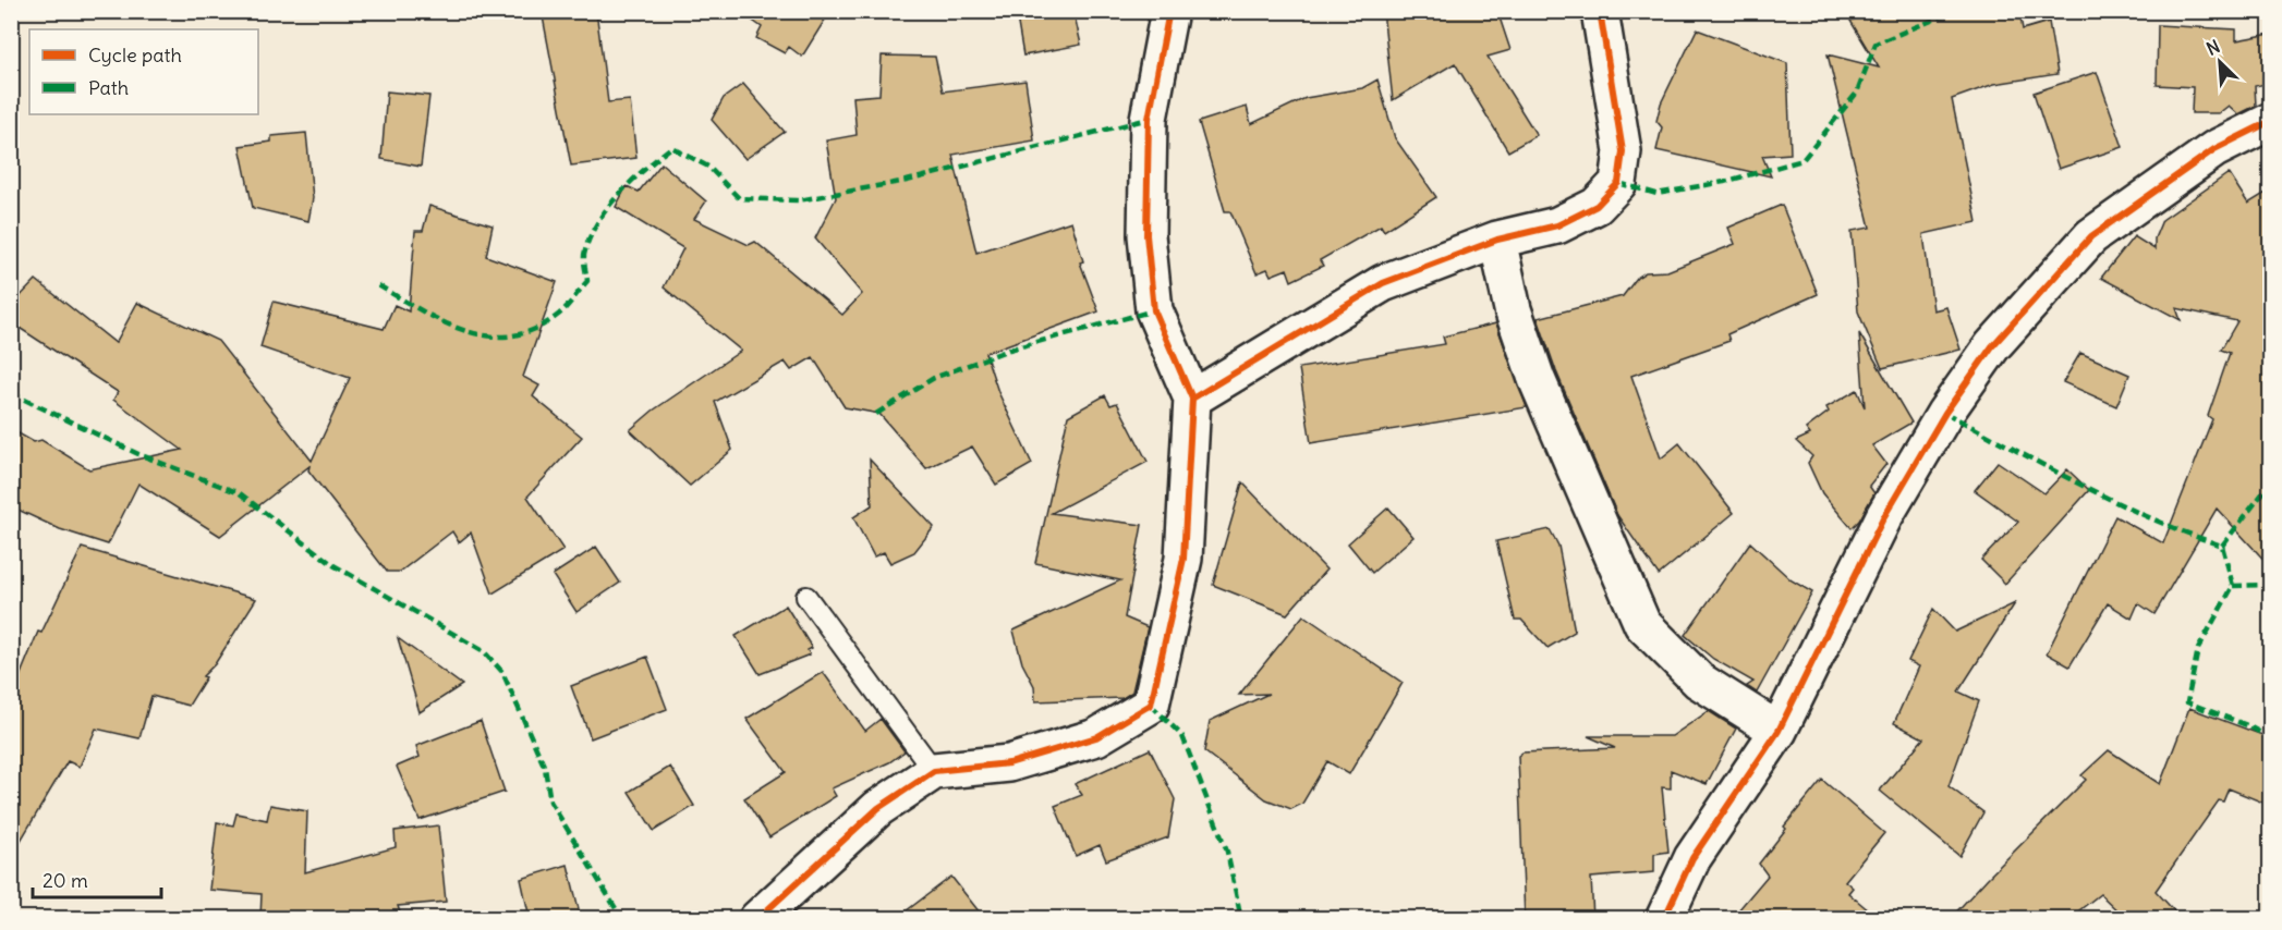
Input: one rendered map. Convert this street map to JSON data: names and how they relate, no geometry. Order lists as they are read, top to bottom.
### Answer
{
  "legend": ["Cycle path", "Path"],
  "scale_bar": "20 m",
  "north": "top left"
}
